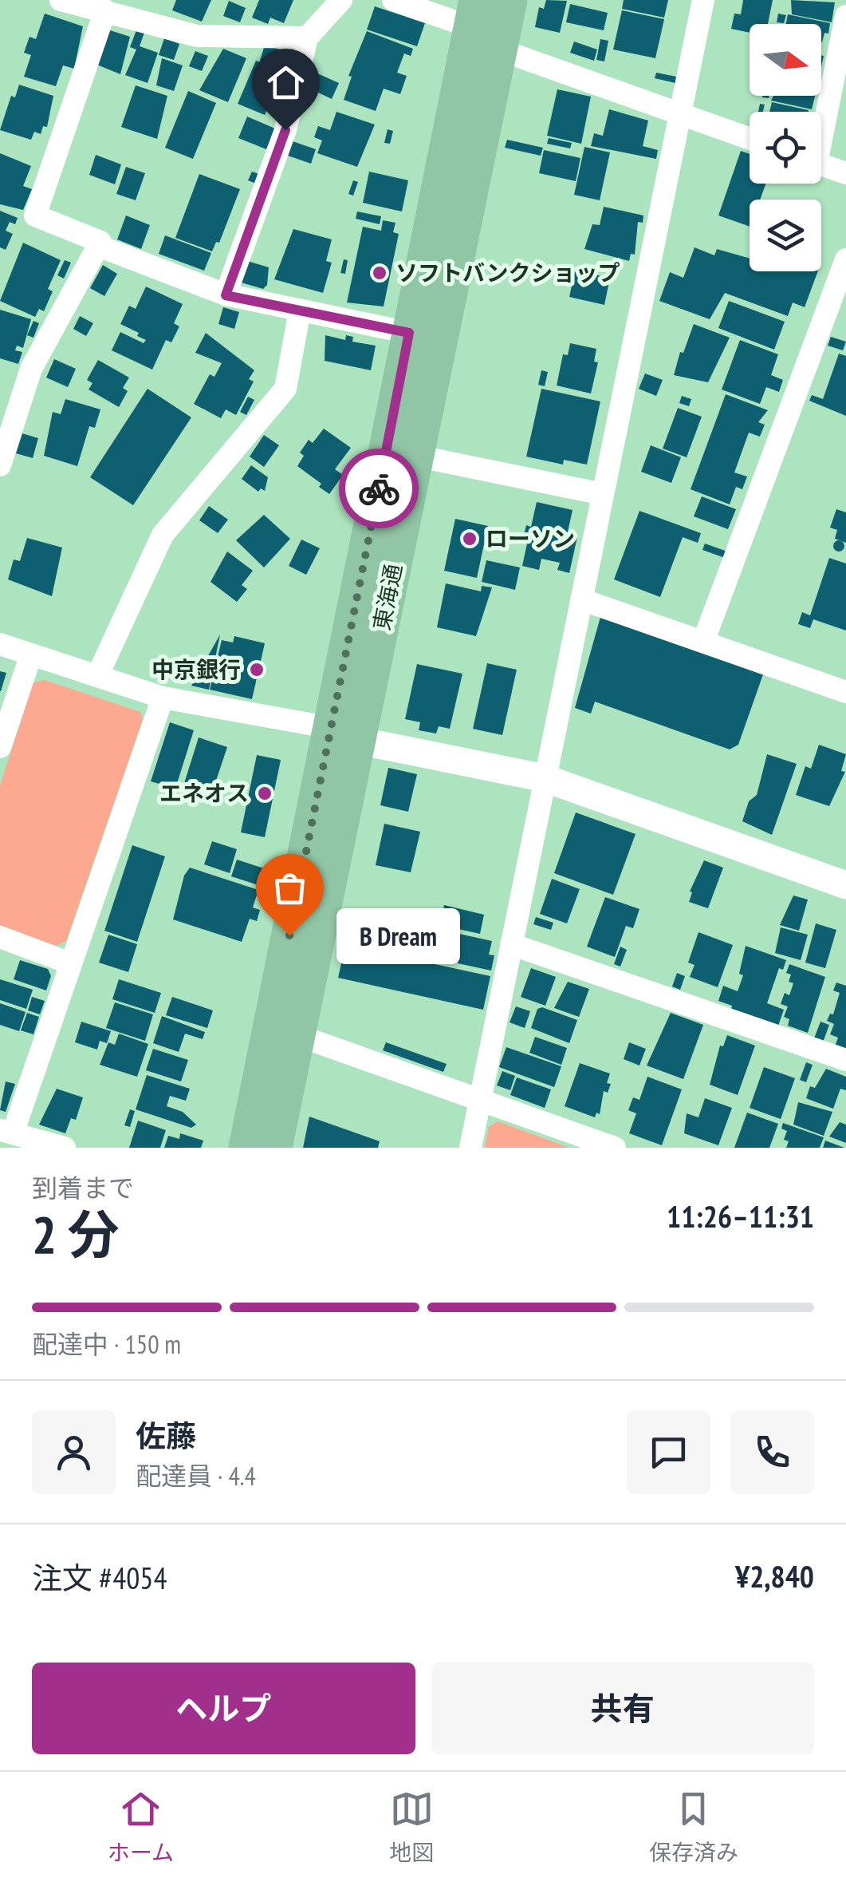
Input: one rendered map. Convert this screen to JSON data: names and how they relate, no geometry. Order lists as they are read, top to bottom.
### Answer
{
  "streets": {
    "main road": ["東海通"]
  },
  "places": [
    "ソフトバンクショップ",
    "ローソン",
    "中京銀行",
    "エネオス",
    "B Dream"
  ],
  "north": "right",
  "page": {
    "bubble": "B Dream",
    "heading": ["2 分", "到着まで", "11:26–11:31"],
    "panel": [
      "佐藤",
      "配達員 · 4.4",
      "注文 #4054",
      "¥2,840"
    ],
    "bar": "配達中 · 150 m",
    "buttons": ["ヘルプ", "共有"],
    "tabs": ["ホーム", "地図", "保存済み"]
  }
}
